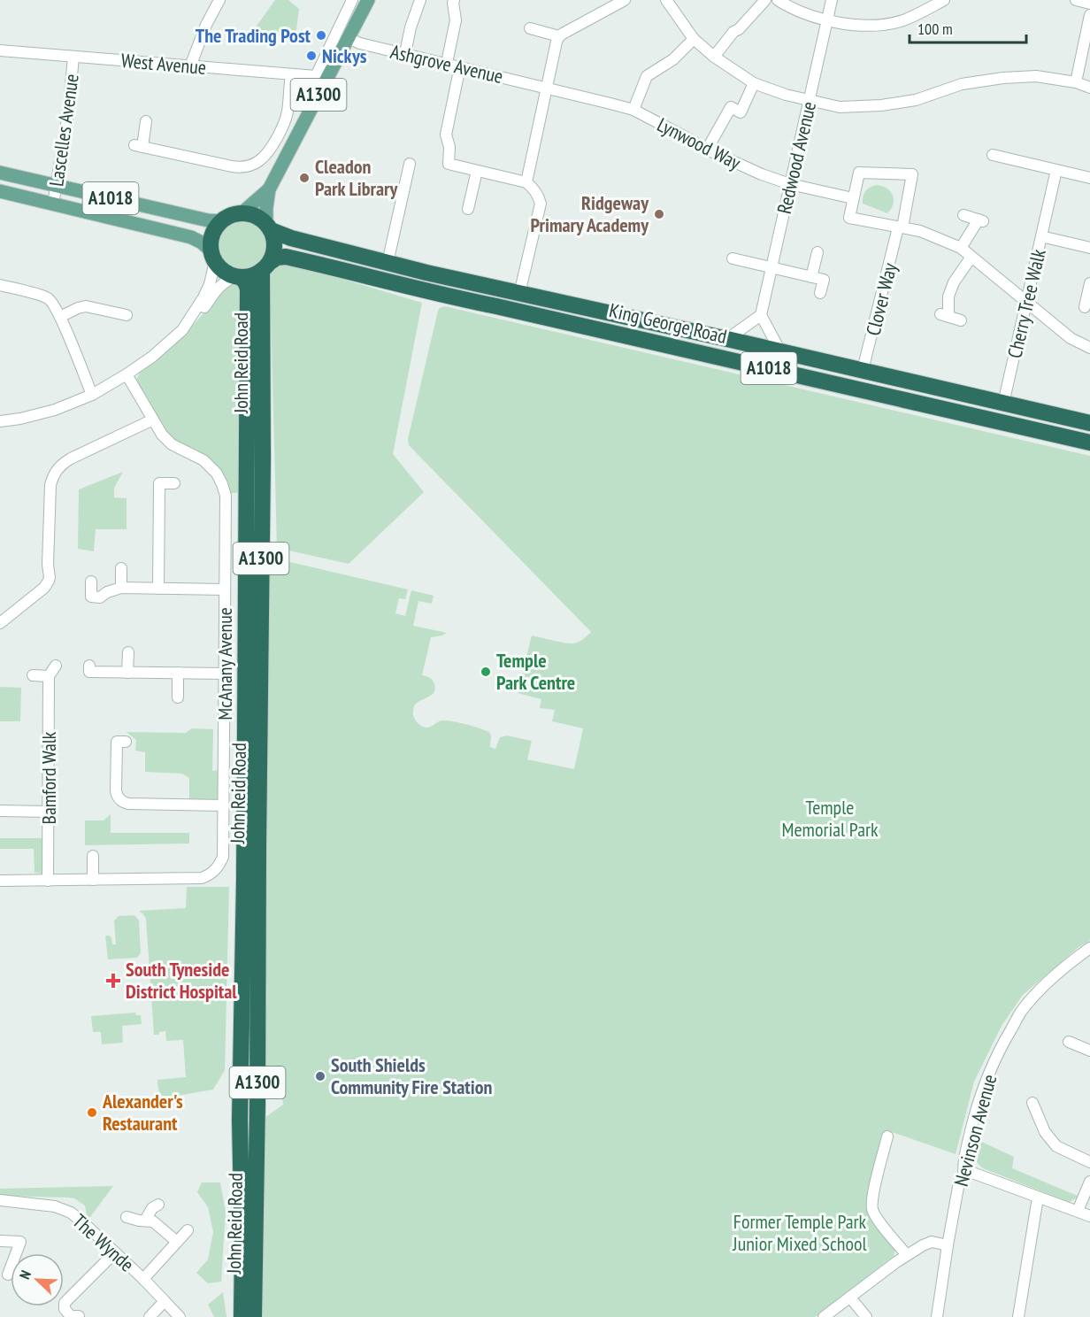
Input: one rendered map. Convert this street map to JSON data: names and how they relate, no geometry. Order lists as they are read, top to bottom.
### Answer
{
  "streets": {
    "highway": [
      "A1300",
      "A1018",
      "King George Road",
      "John Reid Road"
    ],
    "street": [
      "West Avenue",
      "Ashgrove Avenue",
      "Lascelles Avenue",
      "Lynwood Way",
      "Redwood Avenue",
      "Clover Way",
      "Cherry Tree Walk",
      "McAnany Avenue",
      "Bamford Walk",
      "Nevinson Avenue",
      "The Wynde"
    ]
  },
  "crossings": [
    ["West Avenue", "A1300"],
    ["West Avenue", "Lascelles Avenue"],
    ["Ashgrove Avenue", "A1300"],
    ["Ashgrove Avenue", "Lynwood Way"],
    ["A1300", "A1018"],
    ["A1300", "King George Road"],
    ["A1300", "John Reid Road"],
    ["Lascelles Avenue", "A1018"],
    ["Lynwood Way", "Redwood Avenue"],
    ["A1018", "King George Road"],
    ["A1018", "John Reid Road"],
    ["Clover Way", "King George Road"],
    ["Cherry Tree Walk", "King George Road"],
    ["King George Road", "John Reid Road"],
    ["McAnany Avenue", "Bamford Walk"]
  ],
  "parks": ["Temple Memorial Park", "Former Temple Park Junior Mixed School"],
  "places": {
    "other": [
      "The Trading Post",
      "Nickys",
      "Cleadon Park Library",
      "Ridgeway Primary Academy",
      "Temple Park Centre",
      "South Shields Community Fire Station",
      "Alexander's Restaurant"
    ],
    "health": ["South Tyneside District Hospital"]
  },
  "scale_bar": "100 m",
  "north": "top left"
}
